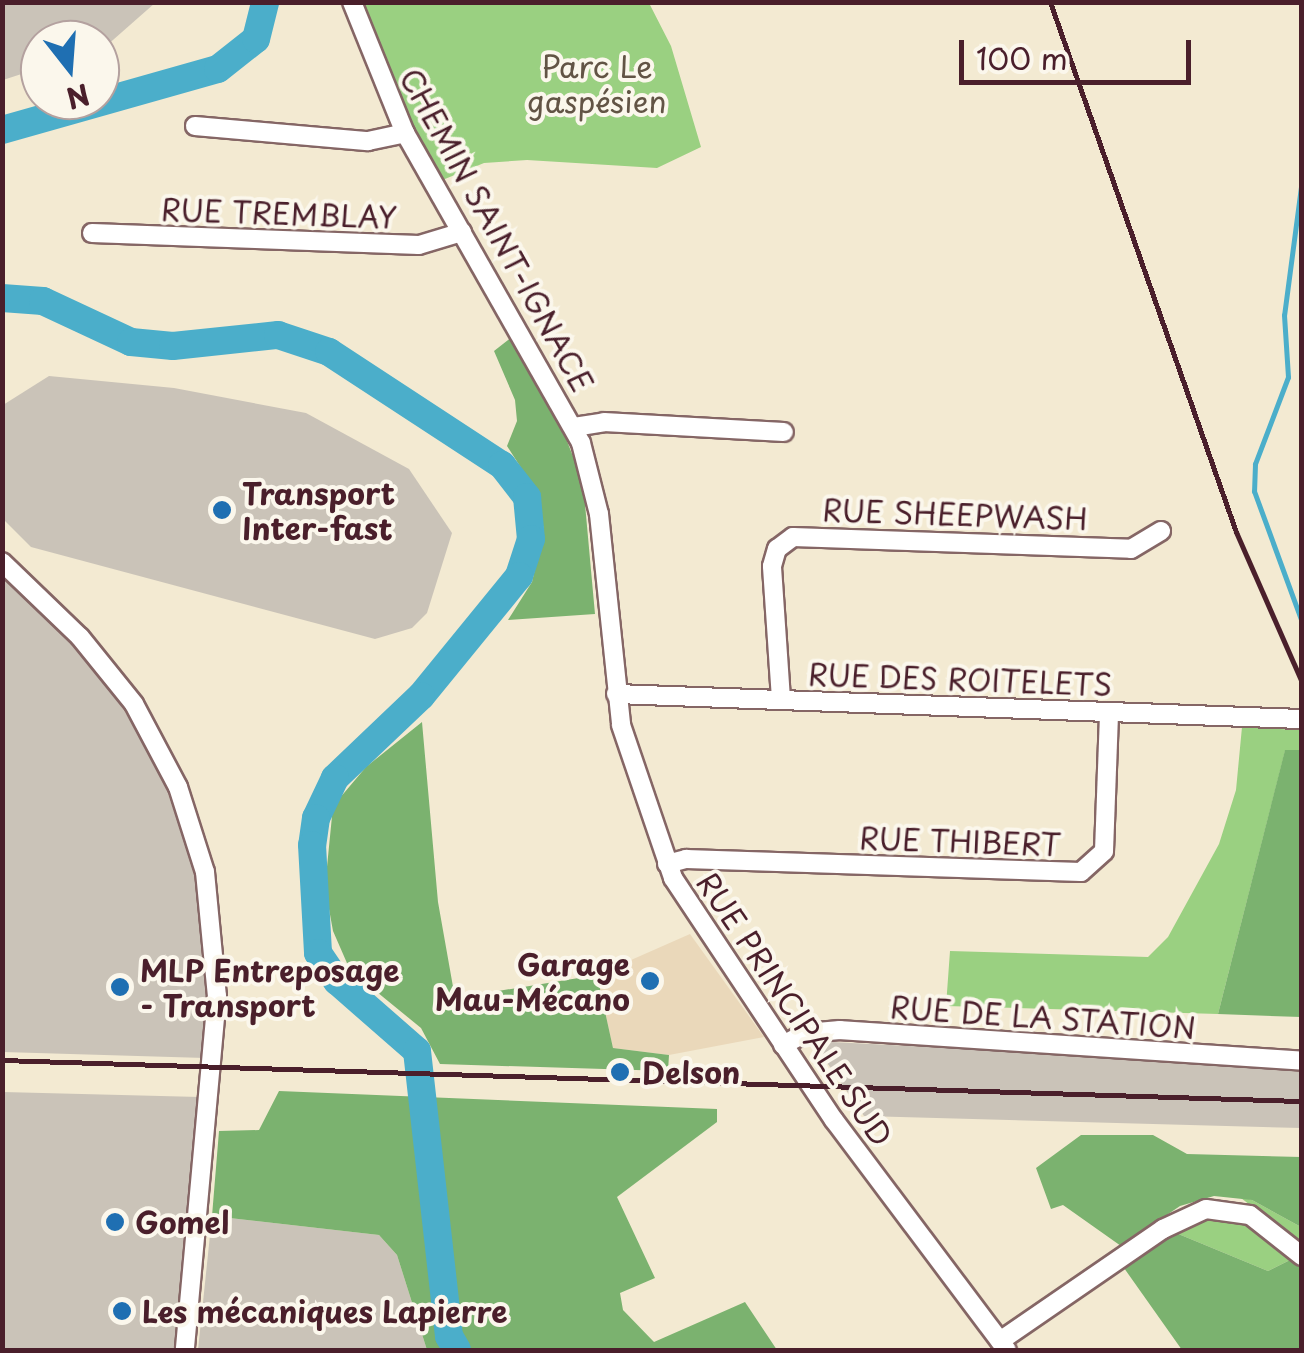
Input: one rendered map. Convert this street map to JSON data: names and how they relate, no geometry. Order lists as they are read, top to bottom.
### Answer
{
  "streets": {
    "street": [
      "RUE TREMBLAY",
      "CHEMIN SAINT-IGNACE",
      "RUE SHEEPWASH",
      "RUE DES ROITELETS",
      "RUE THIBERT",
      "RUE PRINCIPALE SUD",
      "RUE DE LA STATION"
    ]
  },
  "crossings": [
    ["RUE TREMBLAY", "CHEMIN SAINT-IGNACE"],
    ["CHEMIN SAINT-IGNACE", "RUE PRINCIPALE SUD"],
    ["RUE SHEEPWASH", "RUE DES ROITELETS"],
    ["RUE DES ROITELETS", "RUE THIBERT"],
    ["RUE DES ROITELETS", "RUE PRINCIPALE SUD"],
    ["RUE THIBERT", "RUE PRINCIPALE SUD"],
    ["RUE PRINCIPALE SUD", "RUE DE LA STATION"]
  ],
  "parks": ["Parc Le gaspésien"],
  "places": [
    "Transport Inter-fast",
    "Garage Mau-Mécano",
    "MLP Entreposage - Transport",
    "Delson",
    "Gomel",
    "Les mécaniques Lapierre"
  ],
  "scale_bar": "100 m",
  "north": "bottom"
}
